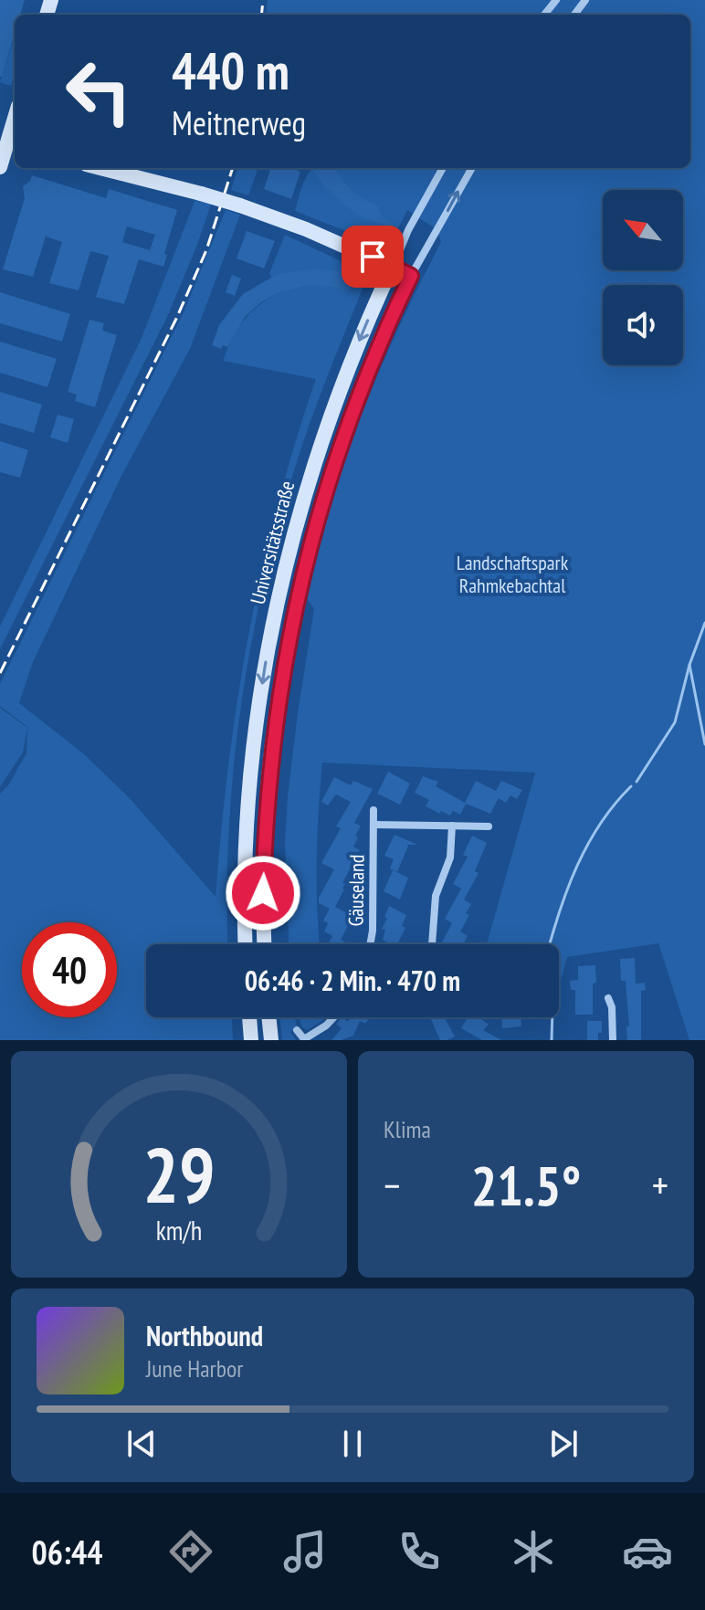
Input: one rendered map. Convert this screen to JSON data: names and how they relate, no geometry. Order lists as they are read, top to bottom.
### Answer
{
  "streets": {
    "street": ["Universitätsstraße", "Gäuseland"]
  },
  "parks": ["Landschaftspark Rahmkebachtal"],
  "north": "top left",
  "page": {
    "turn": ["440 m", "Meitnerweg"],
    "limit": "40",
    "trip": "06:46 · 2 Min. · 470 m",
    "tile": "Klima",
    "heat": ["−", "21.5°", "+"],
    "song": ["Northbound", "June Harbor"],
    "tabs": "06:44",
    "gauge": ["29", "km/h"]
  }
}
